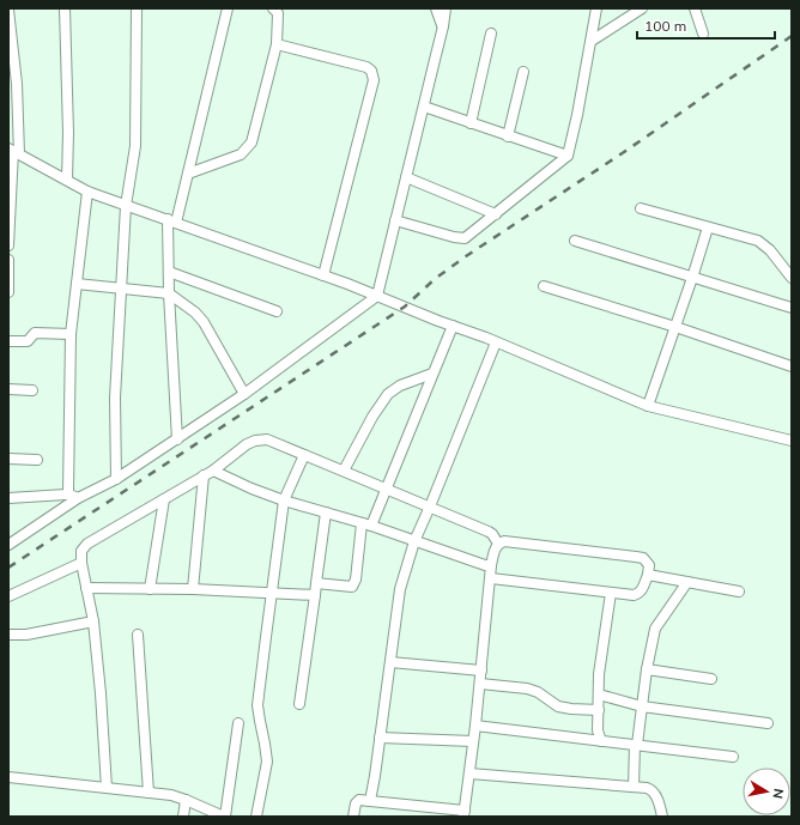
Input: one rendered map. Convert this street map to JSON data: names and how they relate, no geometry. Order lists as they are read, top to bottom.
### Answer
{
  "scale_bar": "100 m",
  "north": "right"
}
